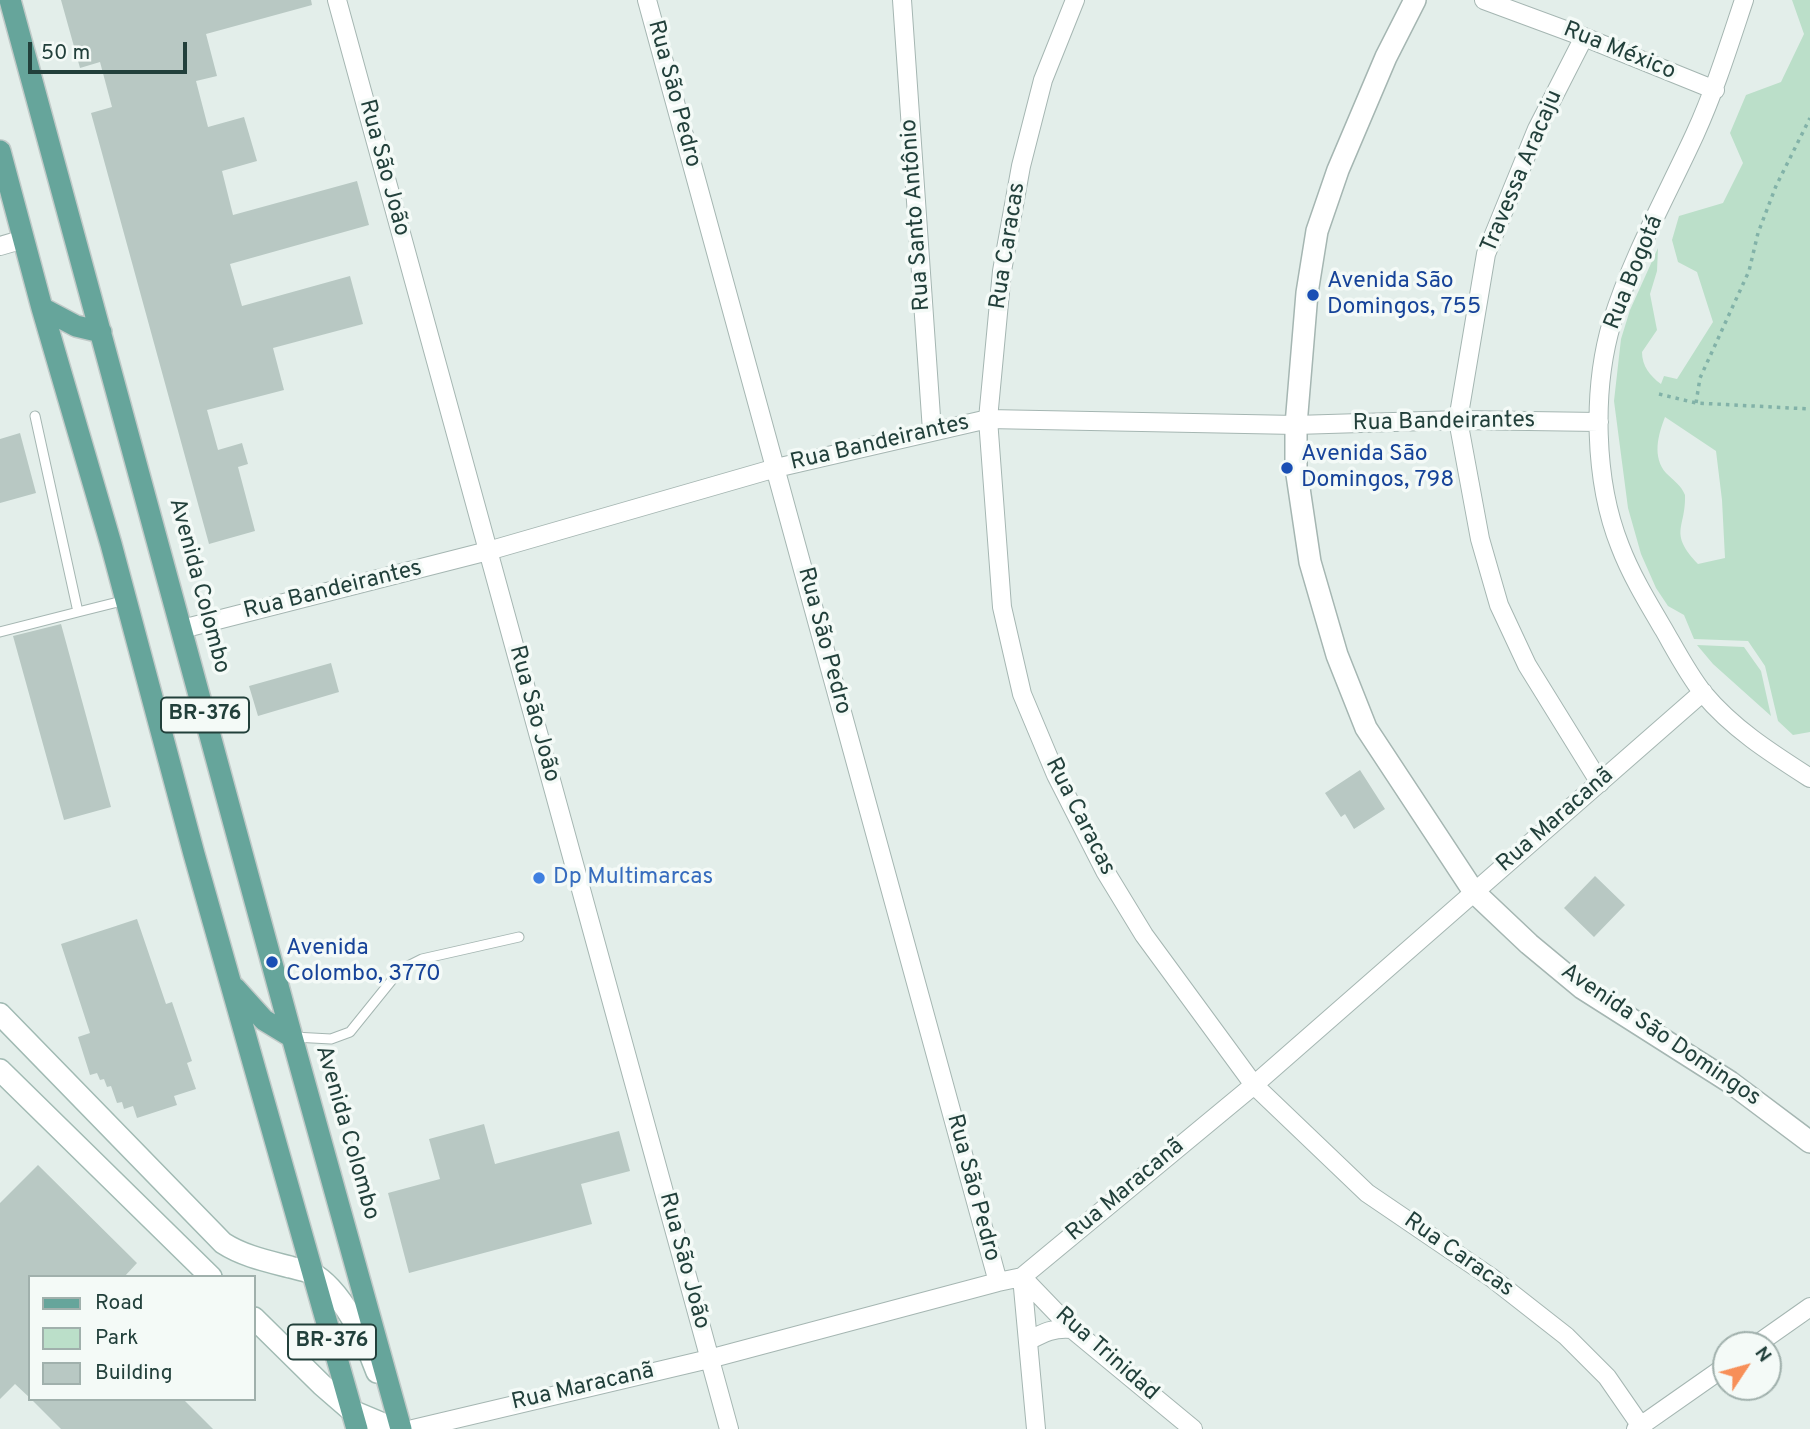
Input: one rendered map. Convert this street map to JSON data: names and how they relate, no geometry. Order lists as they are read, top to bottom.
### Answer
{
  "streets": {
    "main road": ["Avenida Colombo", "BR-376"],
    "street": [
      "Rua México",
      "Rua São Pedro",
      "Rua São João",
      "Travessa Aracaju",
      "Rua Santo Antônio",
      "Rua Caracas",
      "Rua Bogotá",
      "Rua Bandeirantes",
      "Rua Maracanã",
      "Avenida São Domingos",
      "Rua Trinidad"
    ]
  },
  "crossings": [
    ["Rua México", "Travessa Aracaju"],
    ["Rua México", "Rua Bogotá"],
    ["Rua São Pedro", "Rua Bandeirantes"],
    ["Rua São Pedro", "Rua Maracanã"],
    ["Rua São Pedro", "Rua Trinidad"],
    ["Rua São João", "Rua Bandeirantes"],
    ["Rua São João", "Rua Maracanã"],
    ["Travessa Aracaju", "Rua Bandeirantes"],
    ["Travessa Aracaju", "Rua Maracanã"],
    ["Rua Santo Antônio", "Rua Bandeirantes"],
    ["Rua Caracas", "Rua Bandeirantes"],
    ["Rua Caracas", "Rua Maracanã"],
    ["Rua Bogotá", "Rua Bandeirantes"],
    ["Rua Bogotá", "Rua Maracanã"],
    ["Rua Bandeirantes", "Avenida Colombo"],
    ["Rua Bandeirantes", "Avenida São Domingos"],
    ["Rua Maracanã", "Avenida São Domingos"],
    ["Rua Maracanã", "Rua Trinidad"]
  ],
  "places": [
    "Avenida São Domingos, 755",
    "Avenida São Domingos, 798",
    "Dp Multimarcas",
    "Avenida Colombo, 3770"
  ],
  "legend": ["Road", "Park", "Building"],
  "scale_bar": "50 m",
  "north": "top right"
}
